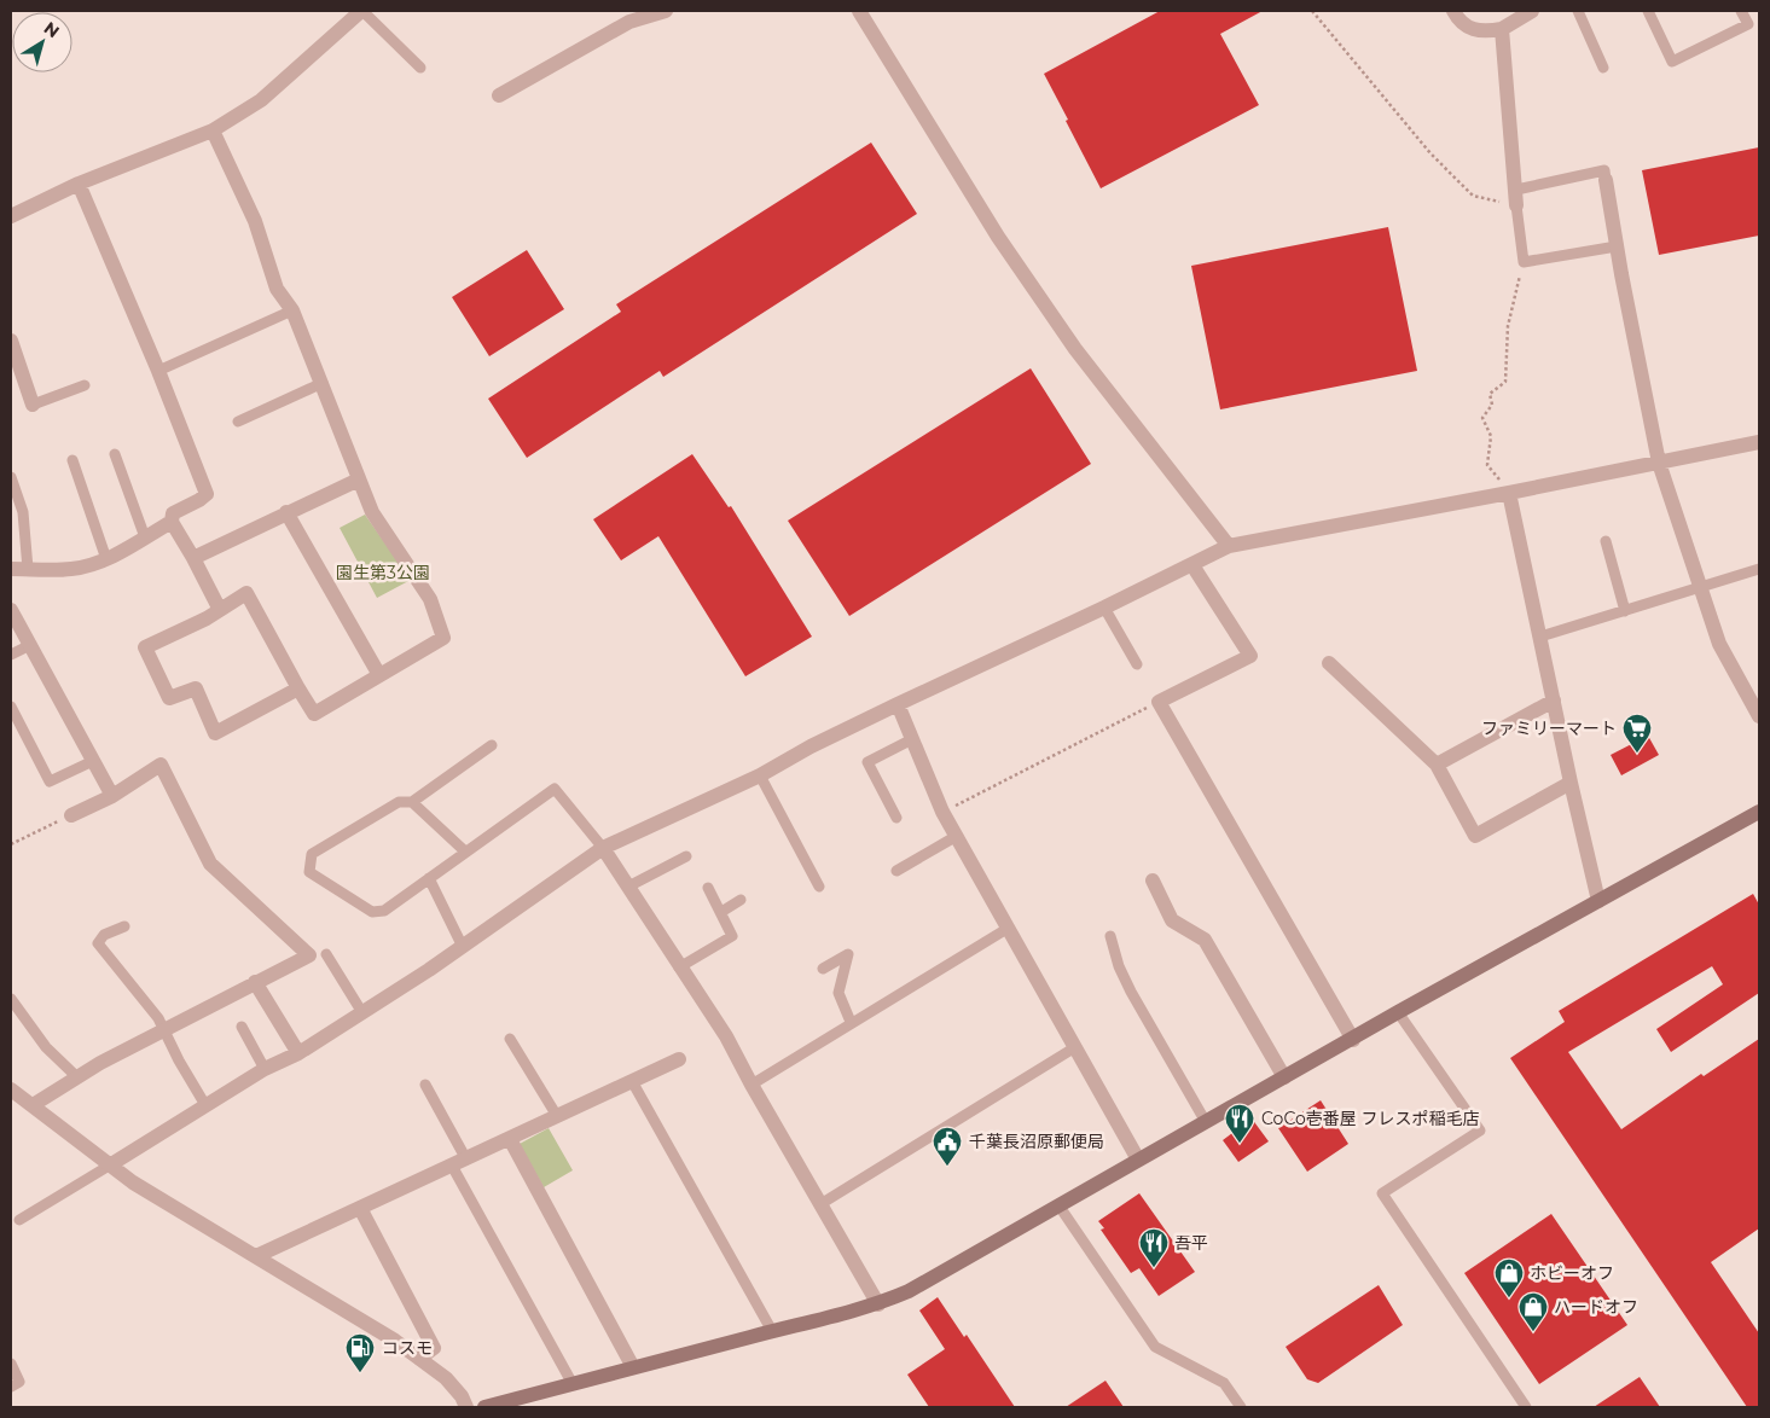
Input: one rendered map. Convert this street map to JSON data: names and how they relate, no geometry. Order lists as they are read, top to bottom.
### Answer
{
  "parks": ["園生第3公園"],
  "places": {
    "supermarket": ["ファミリーマート"],
    "restaurant": ["CoCo壱番屋 フレスポ稲毛店", "吾平"],
    "public building": ["千葉長沼原郵便局"],
    "shop": ["ホビーオフ", "ハードオフ"],
    "fuel station": ["コスモ"]
  },
  "north": "top right"
}
